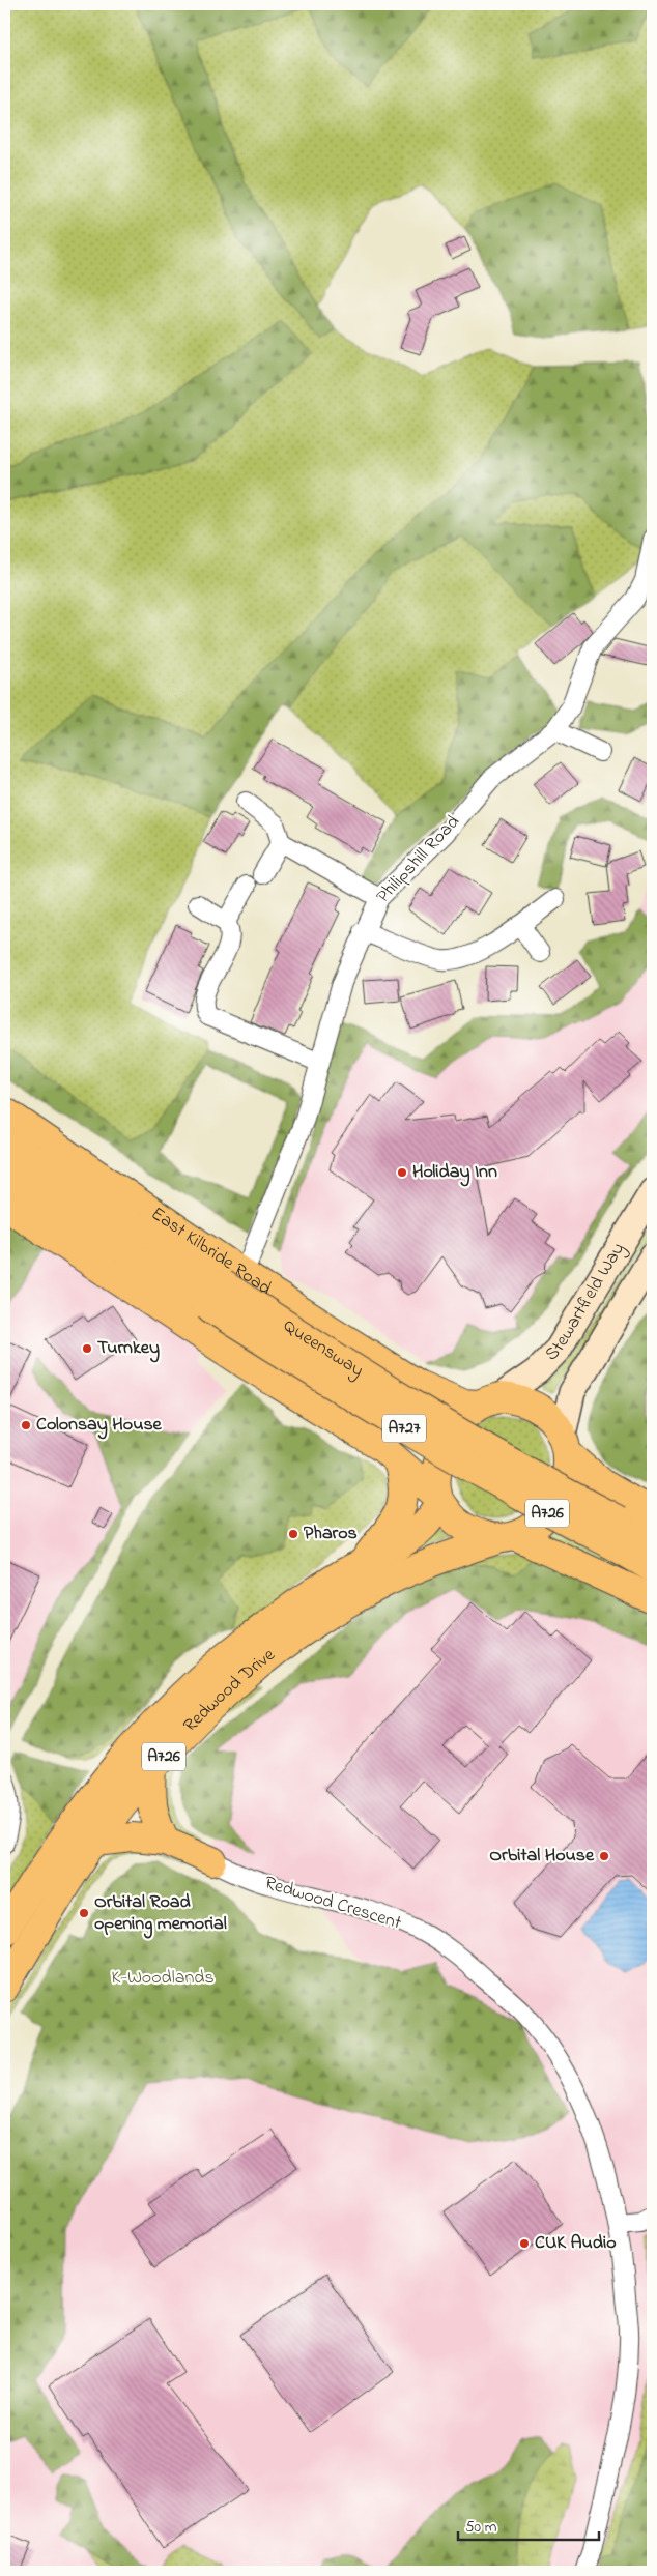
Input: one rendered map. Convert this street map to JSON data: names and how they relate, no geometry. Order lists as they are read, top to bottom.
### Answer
{
  "streets": {
    "main road": [
      "East Kilbride Road",
      "Queensway",
      "A727",
      "A726",
      "Redwood Drive"
    ],
    "street": ["Philipshill Road", "Stewartfield Way", "Redwood Crescent"]
  },
  "crossings": [
    ["Philipshill Road", "East Kilbride Road"],
    ["East Kilbride Road", "Stewartfield Way"],
    ["East Kilbride Road", "A726"],
    ["East Kilbride Road", "Redwood Drive"],
    ["Stewartfield Way", "A726"],
    ["Stewartfield Way", "Redwood Drive"],
    ["A726", "Redwood Drive"]
  ],
  "parks": ["K-Woodlands"],
  "places": [
    "Holiday Inn",
    "Turnkey",
    "Colonsay House",
    "Pharos",
    "Orbital House",
    "Orbital Road opening memorial",
    "CUK Audio"
  ],
  "scale_bar": "50 m"
}
